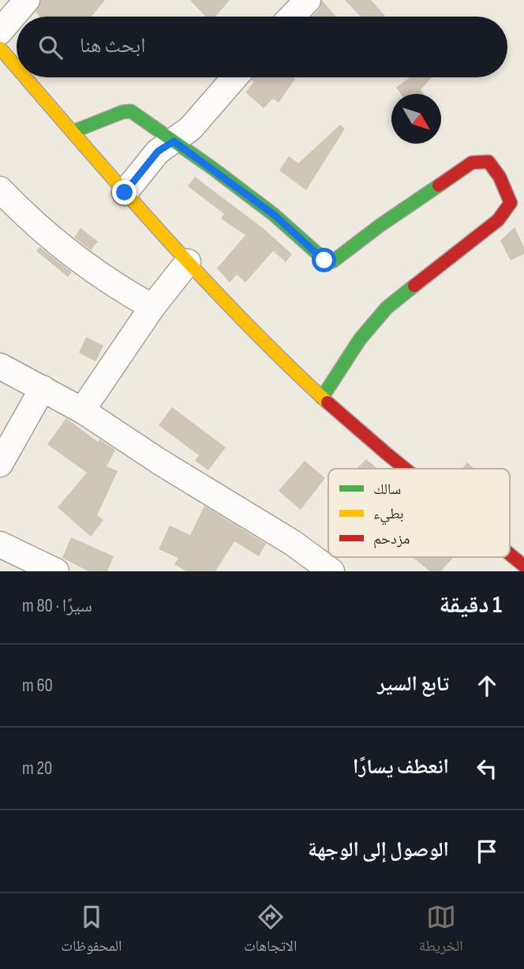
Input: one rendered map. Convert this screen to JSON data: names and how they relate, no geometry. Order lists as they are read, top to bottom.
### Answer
{
  "legend": ["سالك", "بطيء", "مزدحم"],
  "north": "bottom right",
  "page": {
    "search": "ابحث هنا",
    "heading": ["1 دقيقة", "سيرًا · 80 m"],
    "list": [
      ["تابع السير", "60 m"],
      ["انعطف يسارًا", "20 m"],
      "الوصول إلى الوجهة"
    ],
    "nav": ["الخريطة", "الاتجاهات", "المحفوظات"]
  }
}
